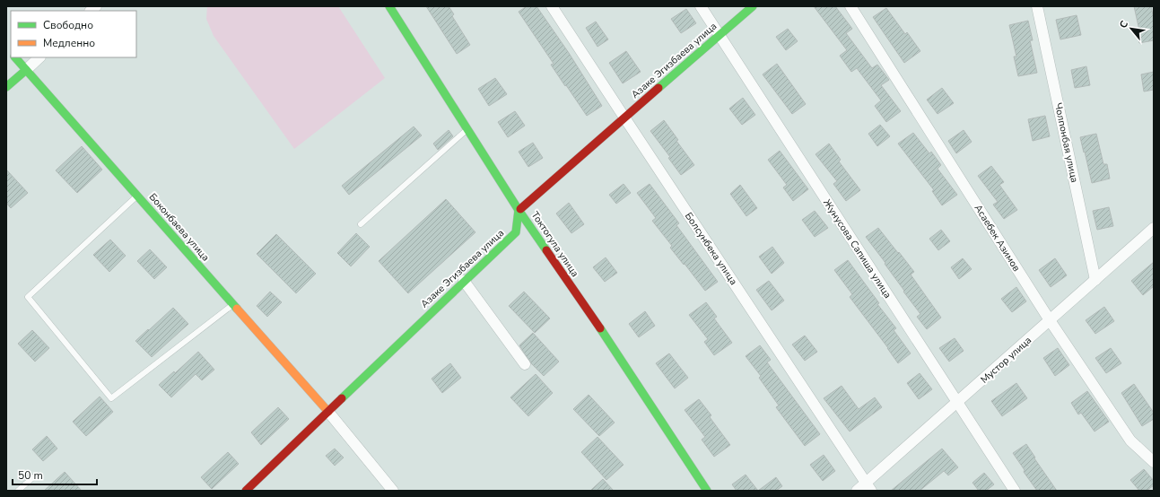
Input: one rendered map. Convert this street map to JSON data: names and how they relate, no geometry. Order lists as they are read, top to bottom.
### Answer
{
  "streets": {
    "street": [
      "Азаке Эгизбаева улица",
      "Чолпонбая улица",
      "Боконбаева улица",
      "Асаебек Азимов",
      "Токтогула улица",
      "Болсунбека улица",
      "Жунусова Сапиша улица",
      "Мустор улица"
    ]
  },
  "crossings": [
    ["Азаке Эгизбаева улица", "Боконбаева улица"],
    ["Азаке Эгизбаева улица", "Токтогула улица"],
    ["Азаке Эгизбаева улица", "Болсунбека улица"],
    ["Азаке Эгизбаева улица", "Жунусова Сапиша улица"],
    ["Чолпонбая улица", "Мустор улица"],
    ["Асаебек Азимов", "Мустор улица"],
    ["Болсунбека улица", "Мустор улица"],
    ["Жунусова Сапиша улица", "Мустор улица"]
  ],
  "legend": ["Свободно", "Медленно"],
  "scale_bar": "50 m",
  "north": "top left"
}
